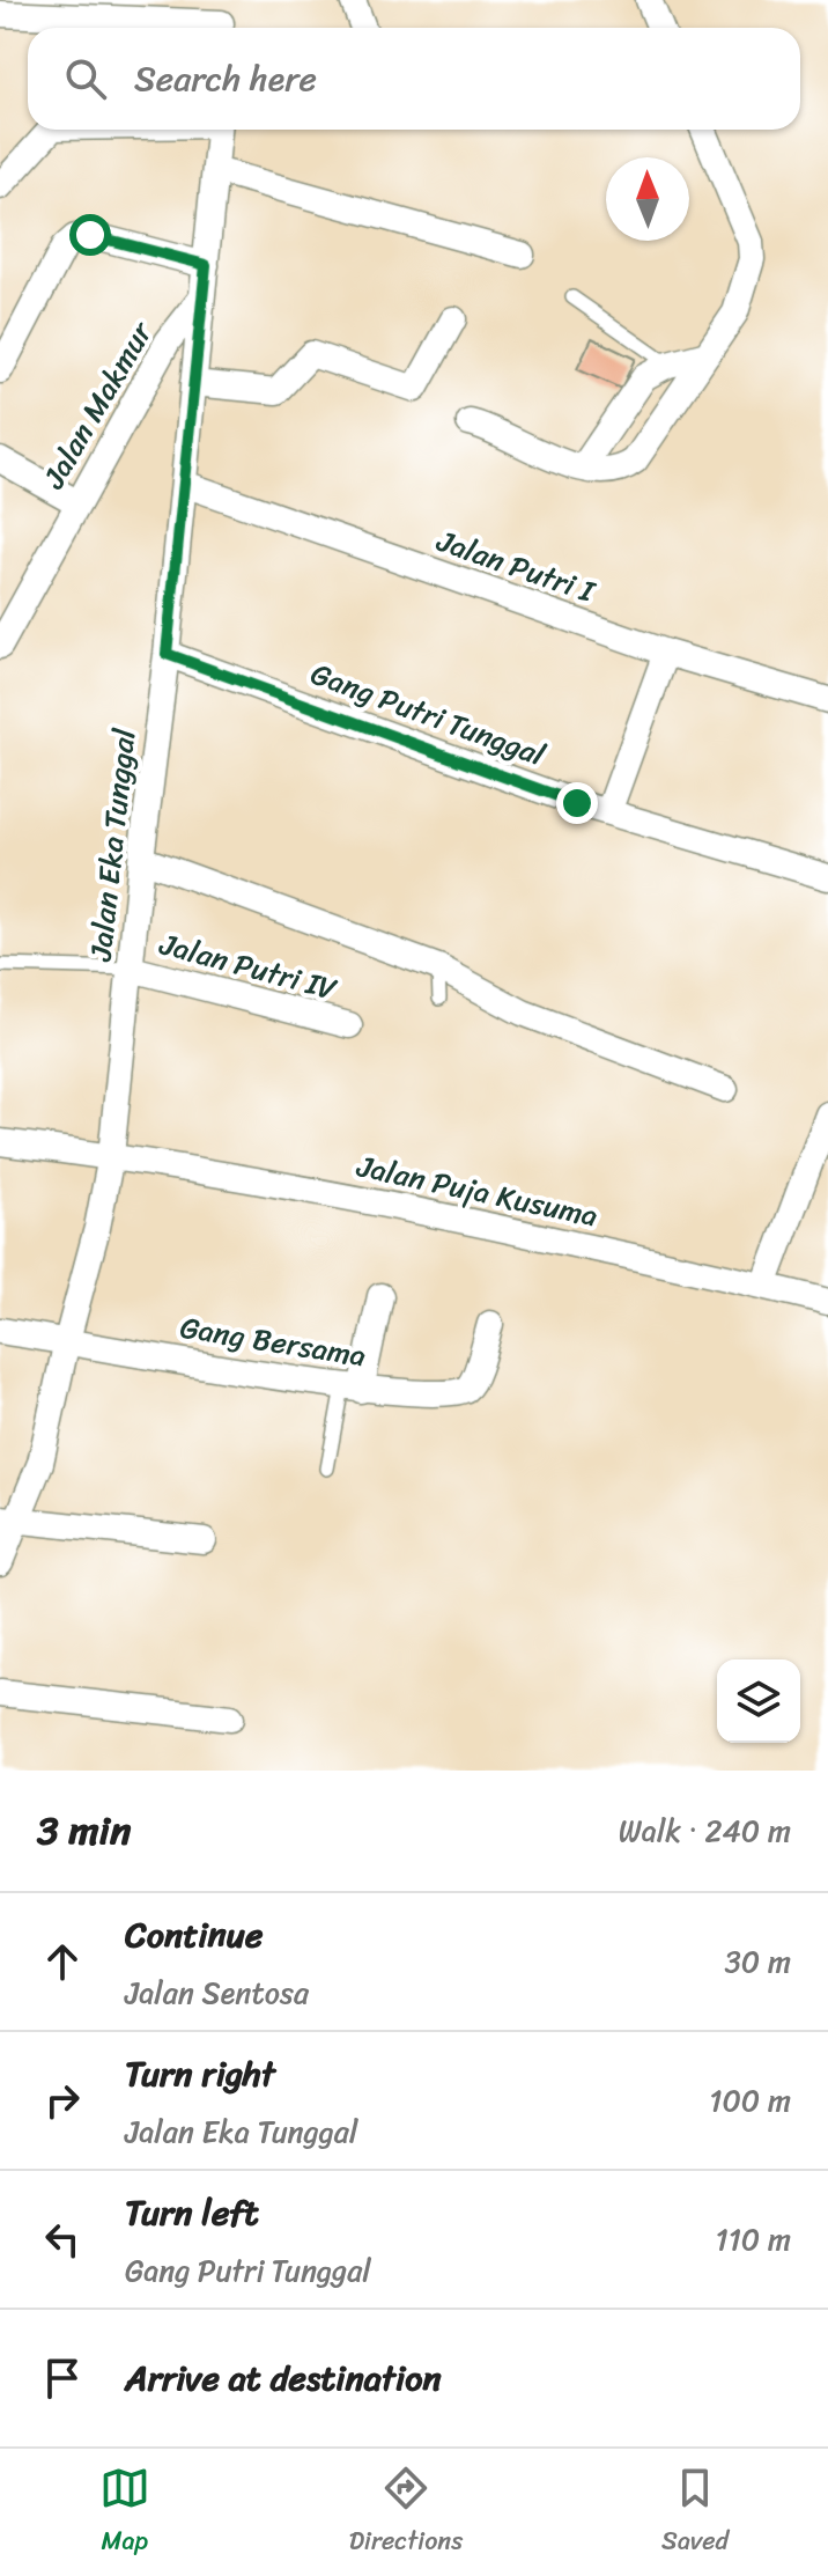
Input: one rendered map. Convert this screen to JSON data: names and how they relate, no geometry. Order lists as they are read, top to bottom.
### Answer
{
  "streets": {
    "street": [
      "Jalan Makmur",
      "Jalan Putri I",
      "Gang Putri Tunggal",
      "Jalan Eka Tunggal",
      "Jalan Putri IV",
      "Jalan Puja Kusuma",
      "Gang Bersama"
    ]
  },
  "crossings": [
    ["Jalan Makmur", "Jalan Eka Tunggal"],
    ["Jalan Putri I", "Jalan Eka Tunggal"],
    ["Gang Putri Tunggal", "Jalan Eka Tunggal"],
    ["Jalan Eka Tunggal", "Jalan Putri IV"],
    ["Jalan Eka Tunggal", "Jalan Puja Kusuma"],
    ["Jalan Eka Tunggal", "Gang Bersama"]
  ],
  "north": "top",
  "page": {
    "search": "Search here",
    "heading": ["3 min", "Walk · 240 m"],
    "list": [
      ["Continue", "Jalan Sentosa", "30 m"],
      ["Turn right", "Jalan Eka Tunggal", "100 m"],
      ["Turn left", "Gang Putri Tunggal", "110 m"],
      "Arrive at destination"
    ],
    "nav": ["Map", "Directions", "Saved"]
  }
}
